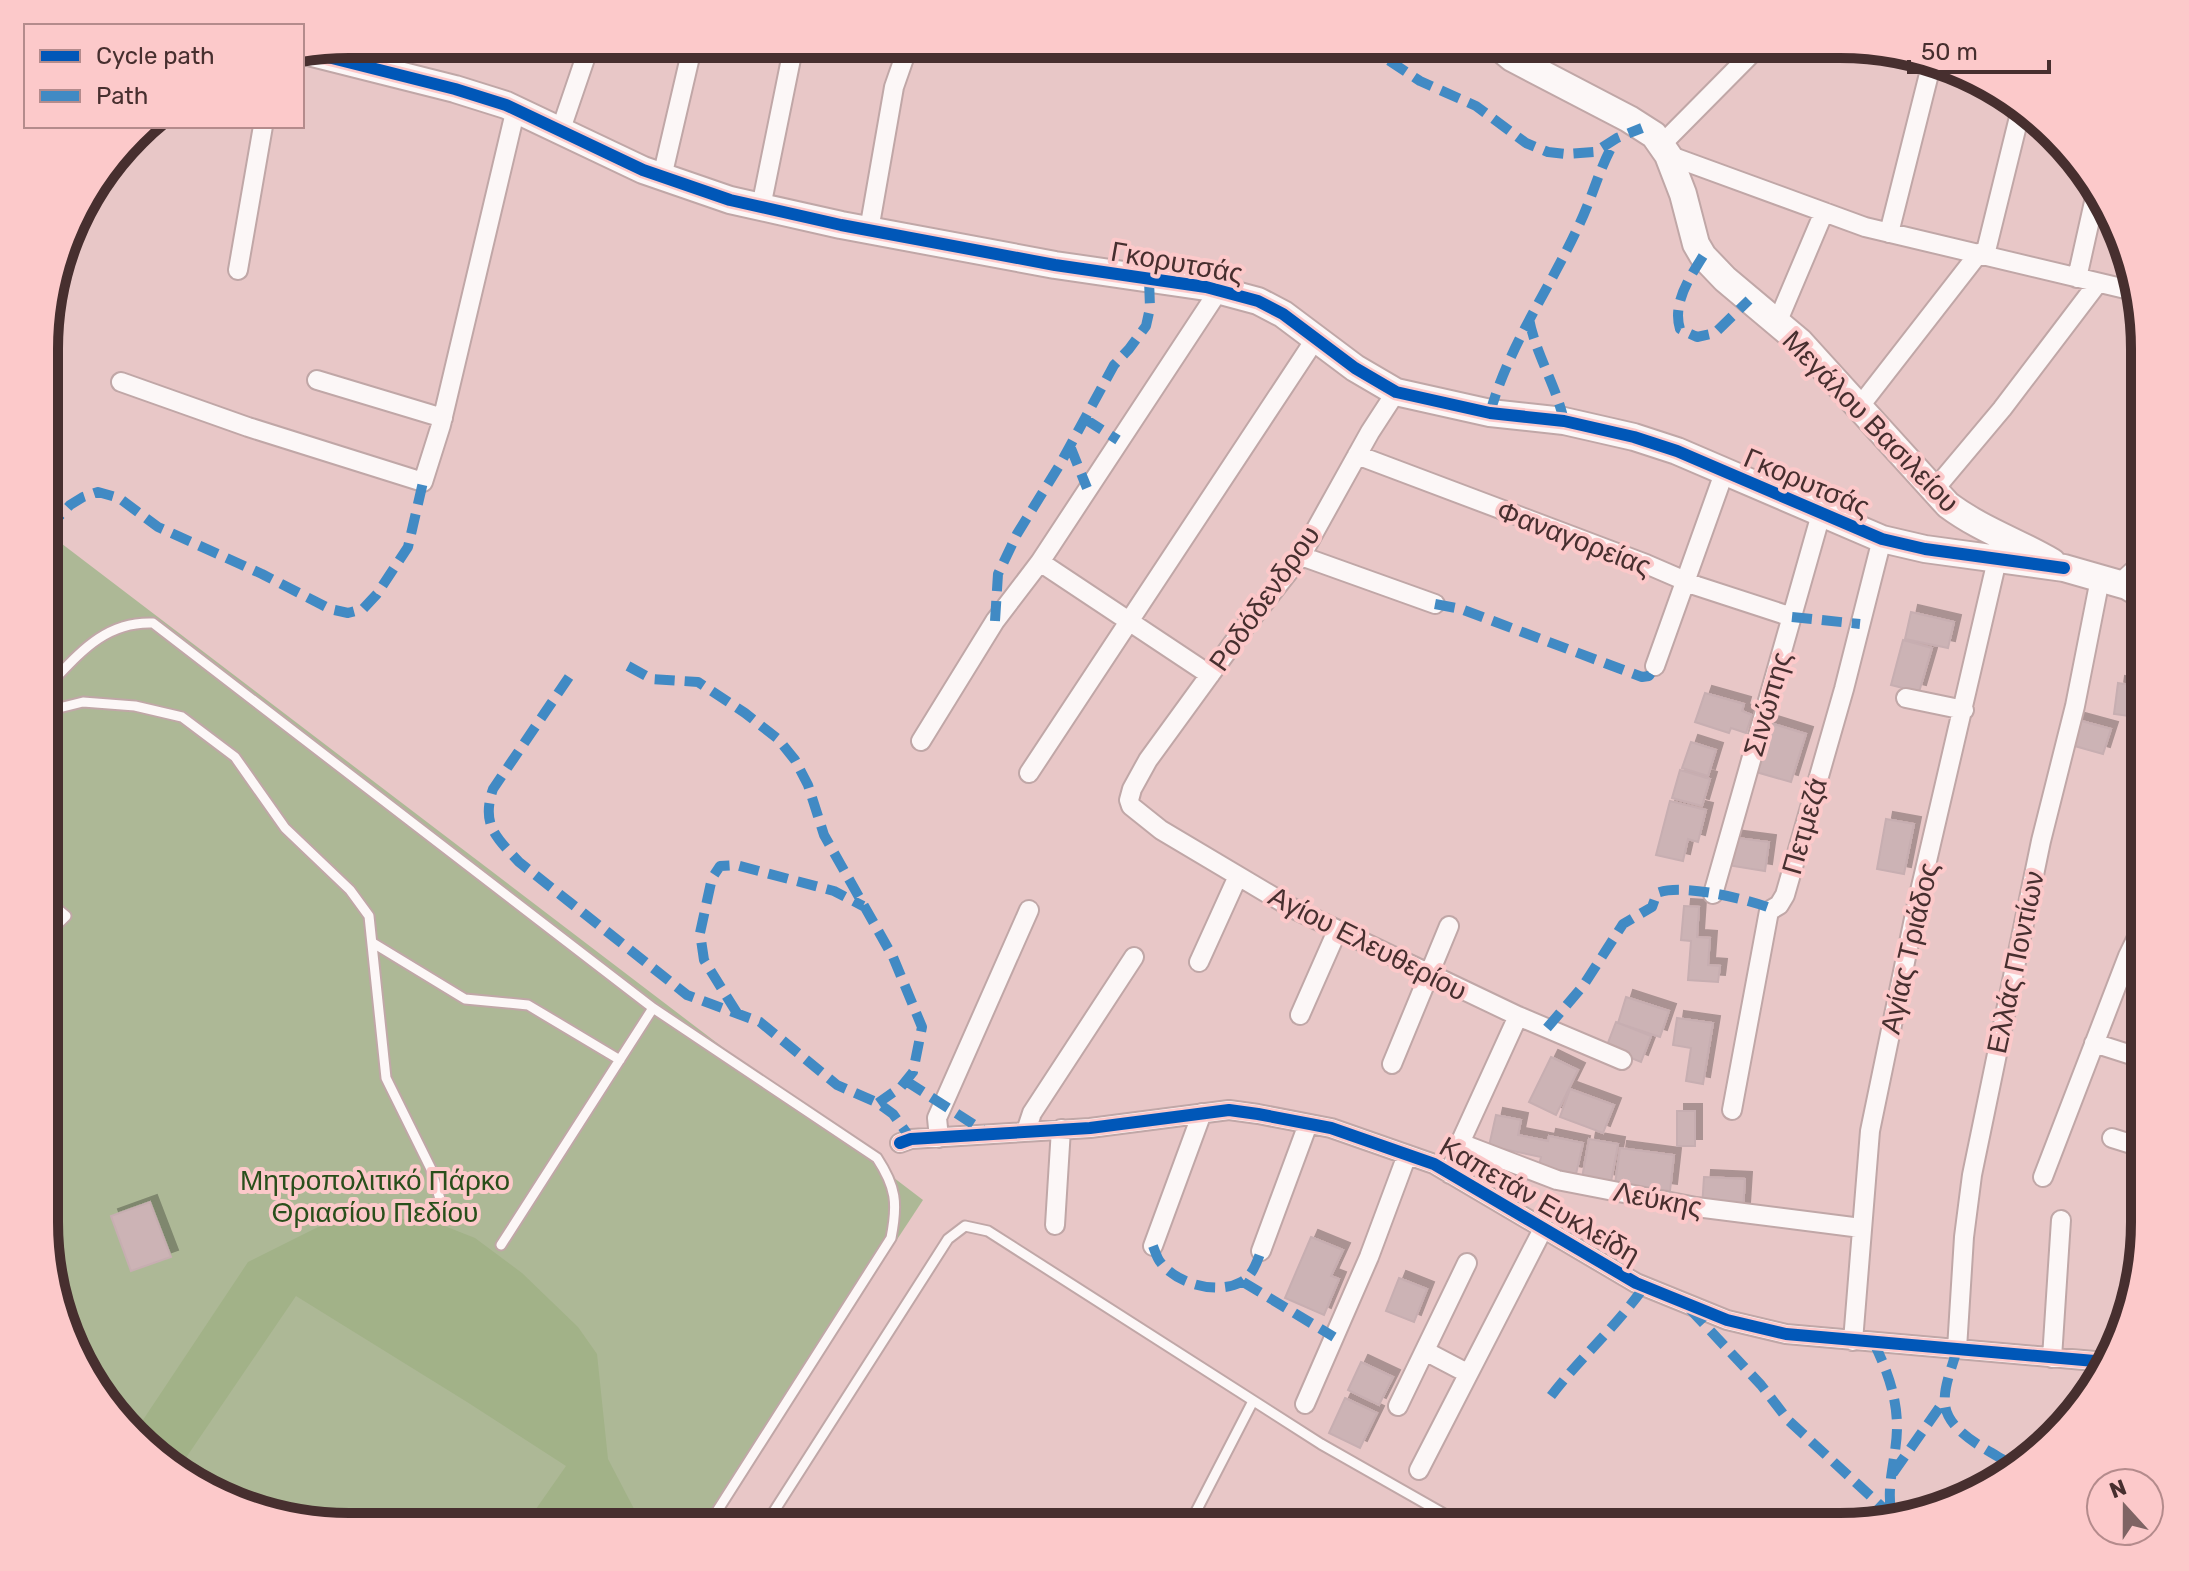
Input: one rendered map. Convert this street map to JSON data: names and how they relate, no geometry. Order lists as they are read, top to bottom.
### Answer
{
  "streets": {
    "street": [
      "Γκορυτσάς",
      "Μεγάλου Βασιλείου",
      "Φαναγορείας",
      "Ροδόδενδρου",
      "Σινώπης",
      "Πετμεζά",
      "Αγίου Ελευθερίου",
      "Αγίας Τριάδος",
      "Ελλάς Ποντίων",
      "Λεύκης",
      "Καπετάν Ευκλείδη"
    ]
  },
  "crossings": [
    ["Γκορυτσάς", "Μεγάλου Βασιλείου"],
    ["Γκορυτσάς", "Ροδόδενδρου"],
    ["Γκορυτσάς", "Σινώπης"],
    ["Γκορυτσάς", "Πετμεζά"],
    ["Γκορυτσάς", "Αγίας Τριάδος"],
    ["Φαναγορείας", "Ροδόδενδρου"],
    ["Φαναγορείας", "Σινώπης"],
    ["Ροδόδενδρου", "Αγίου Ελευθερίου"],
    ["Αγίας Τριάδος", "Λεύκης"],
    ["Αγίας Τριάδος", "Καπετάν Ευκλείδη"],
    ["Ελλάς Ποντίων", "Καπετάν Ευκλείδη"]
  ],
  "parks": ["Μητροπολιτικό Πάρκο Θριασίου Πεδίου"],
  "legend": ["Cycle path", "Path"],
  "scale_bar": "50 m",
  "north": "top"
}
